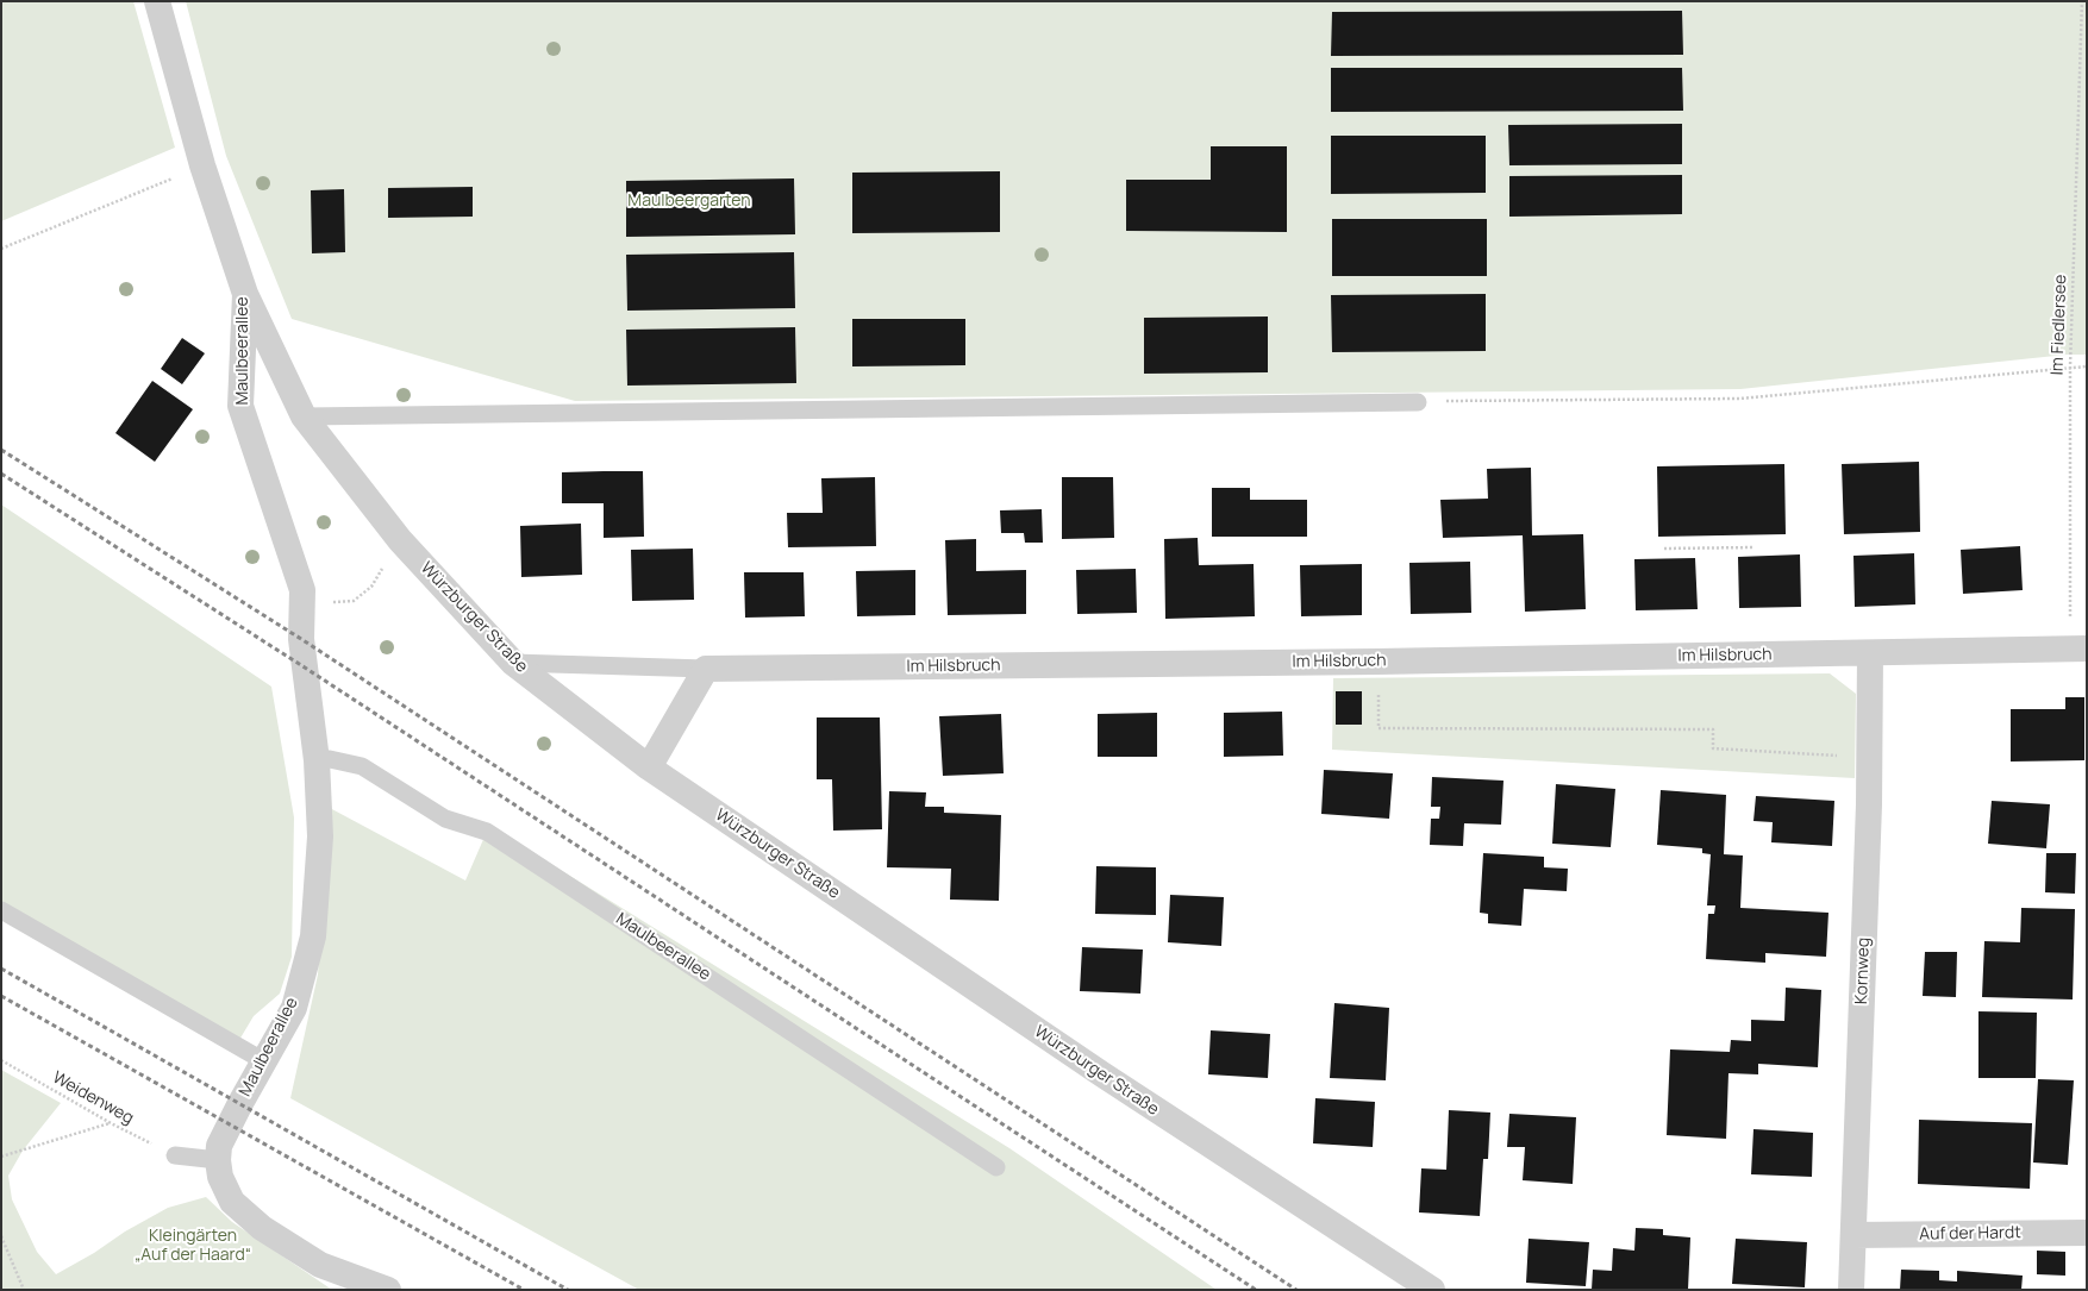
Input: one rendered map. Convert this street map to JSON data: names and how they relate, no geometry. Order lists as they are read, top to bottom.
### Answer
{
  "streets": {
    "street": [
      "Maulbeerallee",
      "Würzburger Straße",
      "Im Hilsbruch",
      "Kornweg",
      "Auf der Hardt"
    ],
    "path": ["Im Fiedlersee", "Weidenweg"]
  },
  "crossings": [
    ["Im Fiedlersee", "Im Hilsbruch"],
    ["Maulbeerallee", "Würzburger Straße"],
    ["Im Hilsbruch", "Kornweg"],
    ["Kornweg", "Auf der Hardt"]
  ],
  "parks": ["Maulbeergarten", "Kleingärten „Auf der Haard“"]
}
